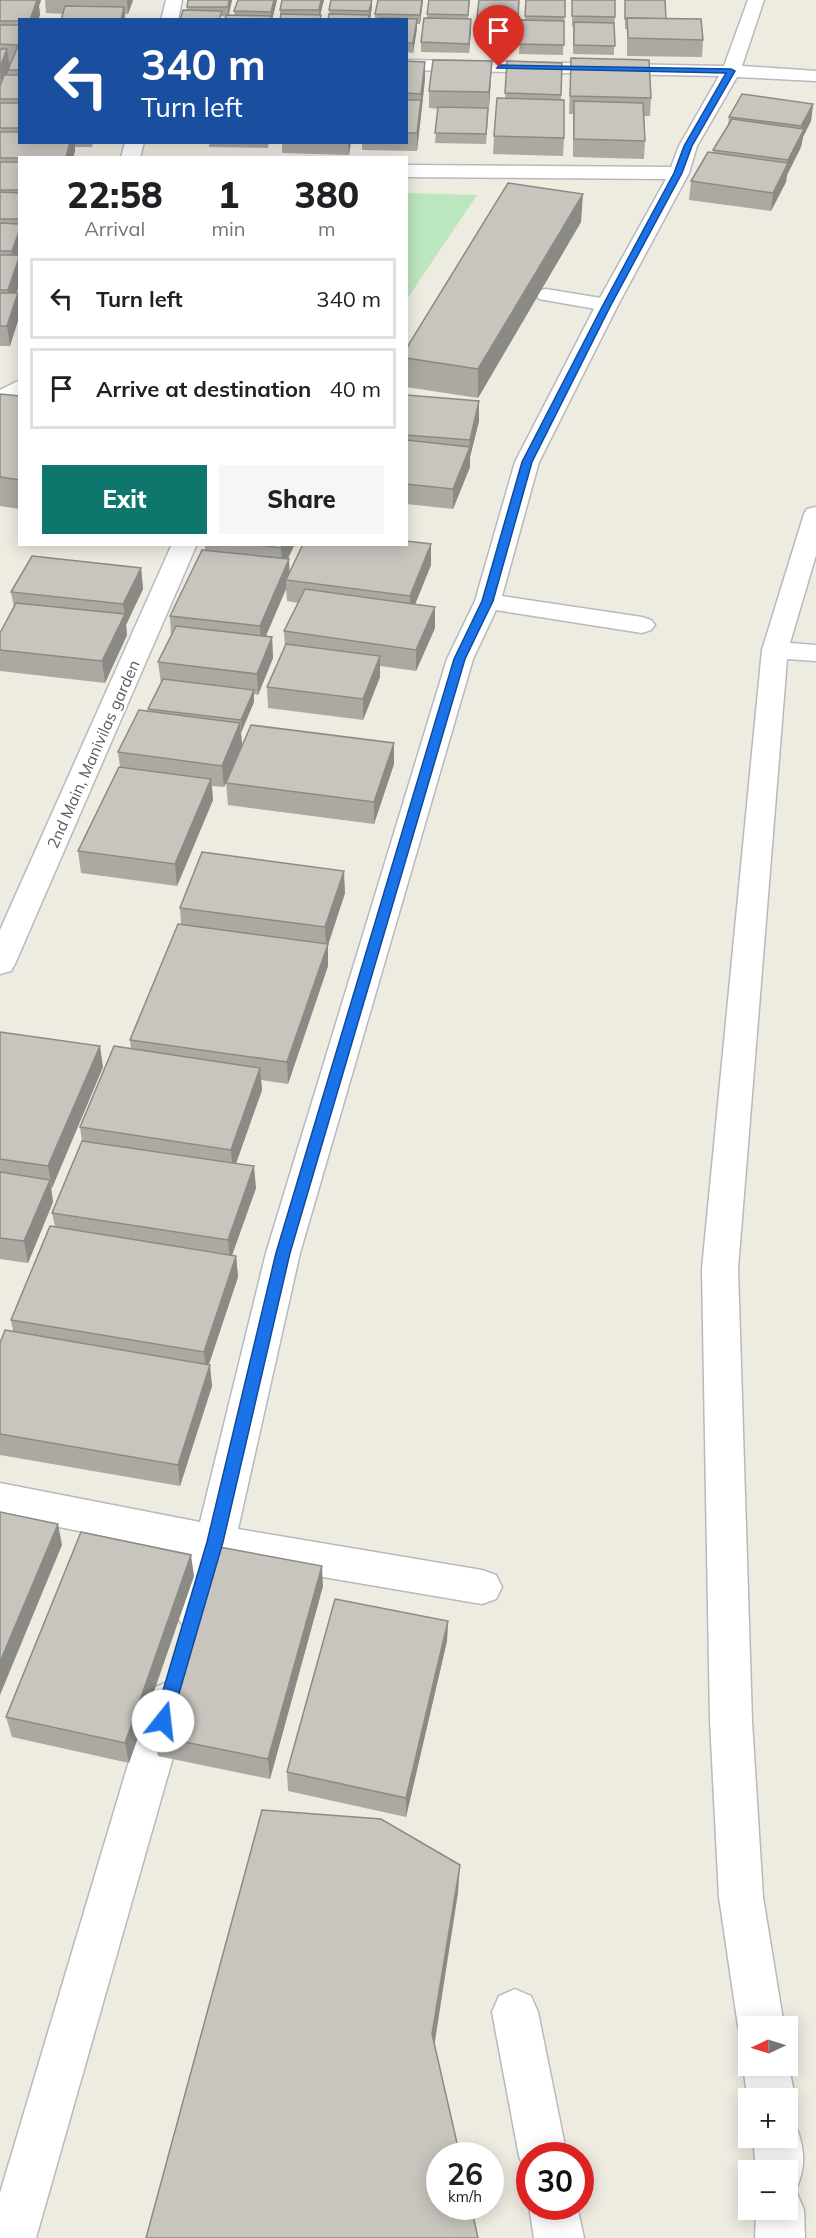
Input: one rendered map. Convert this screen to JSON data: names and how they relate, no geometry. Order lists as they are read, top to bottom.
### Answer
{
  "streets": {
    "street": ["2nd Main, Manivilas garden"]
  },
  "north": "left",
  "page": {
    "turn": ["340 m", "Turn left"],
    "eta": [
      "22:58",
      "Arrival",
      "1",
      "min",
      "380",
      "m"
    ],
    "list": [
      {
        "name": "Turn left",
        "value": "340 m"
      },
      {
        "name": "Arrive at destination",
        "value": "40 m"
      }
    ],
    "buttons": ["Exit", "Share"],
    "map_buttons": ["+", "−"],
    "speed": "26 km/h",
    "limit": "30"
  }
}
